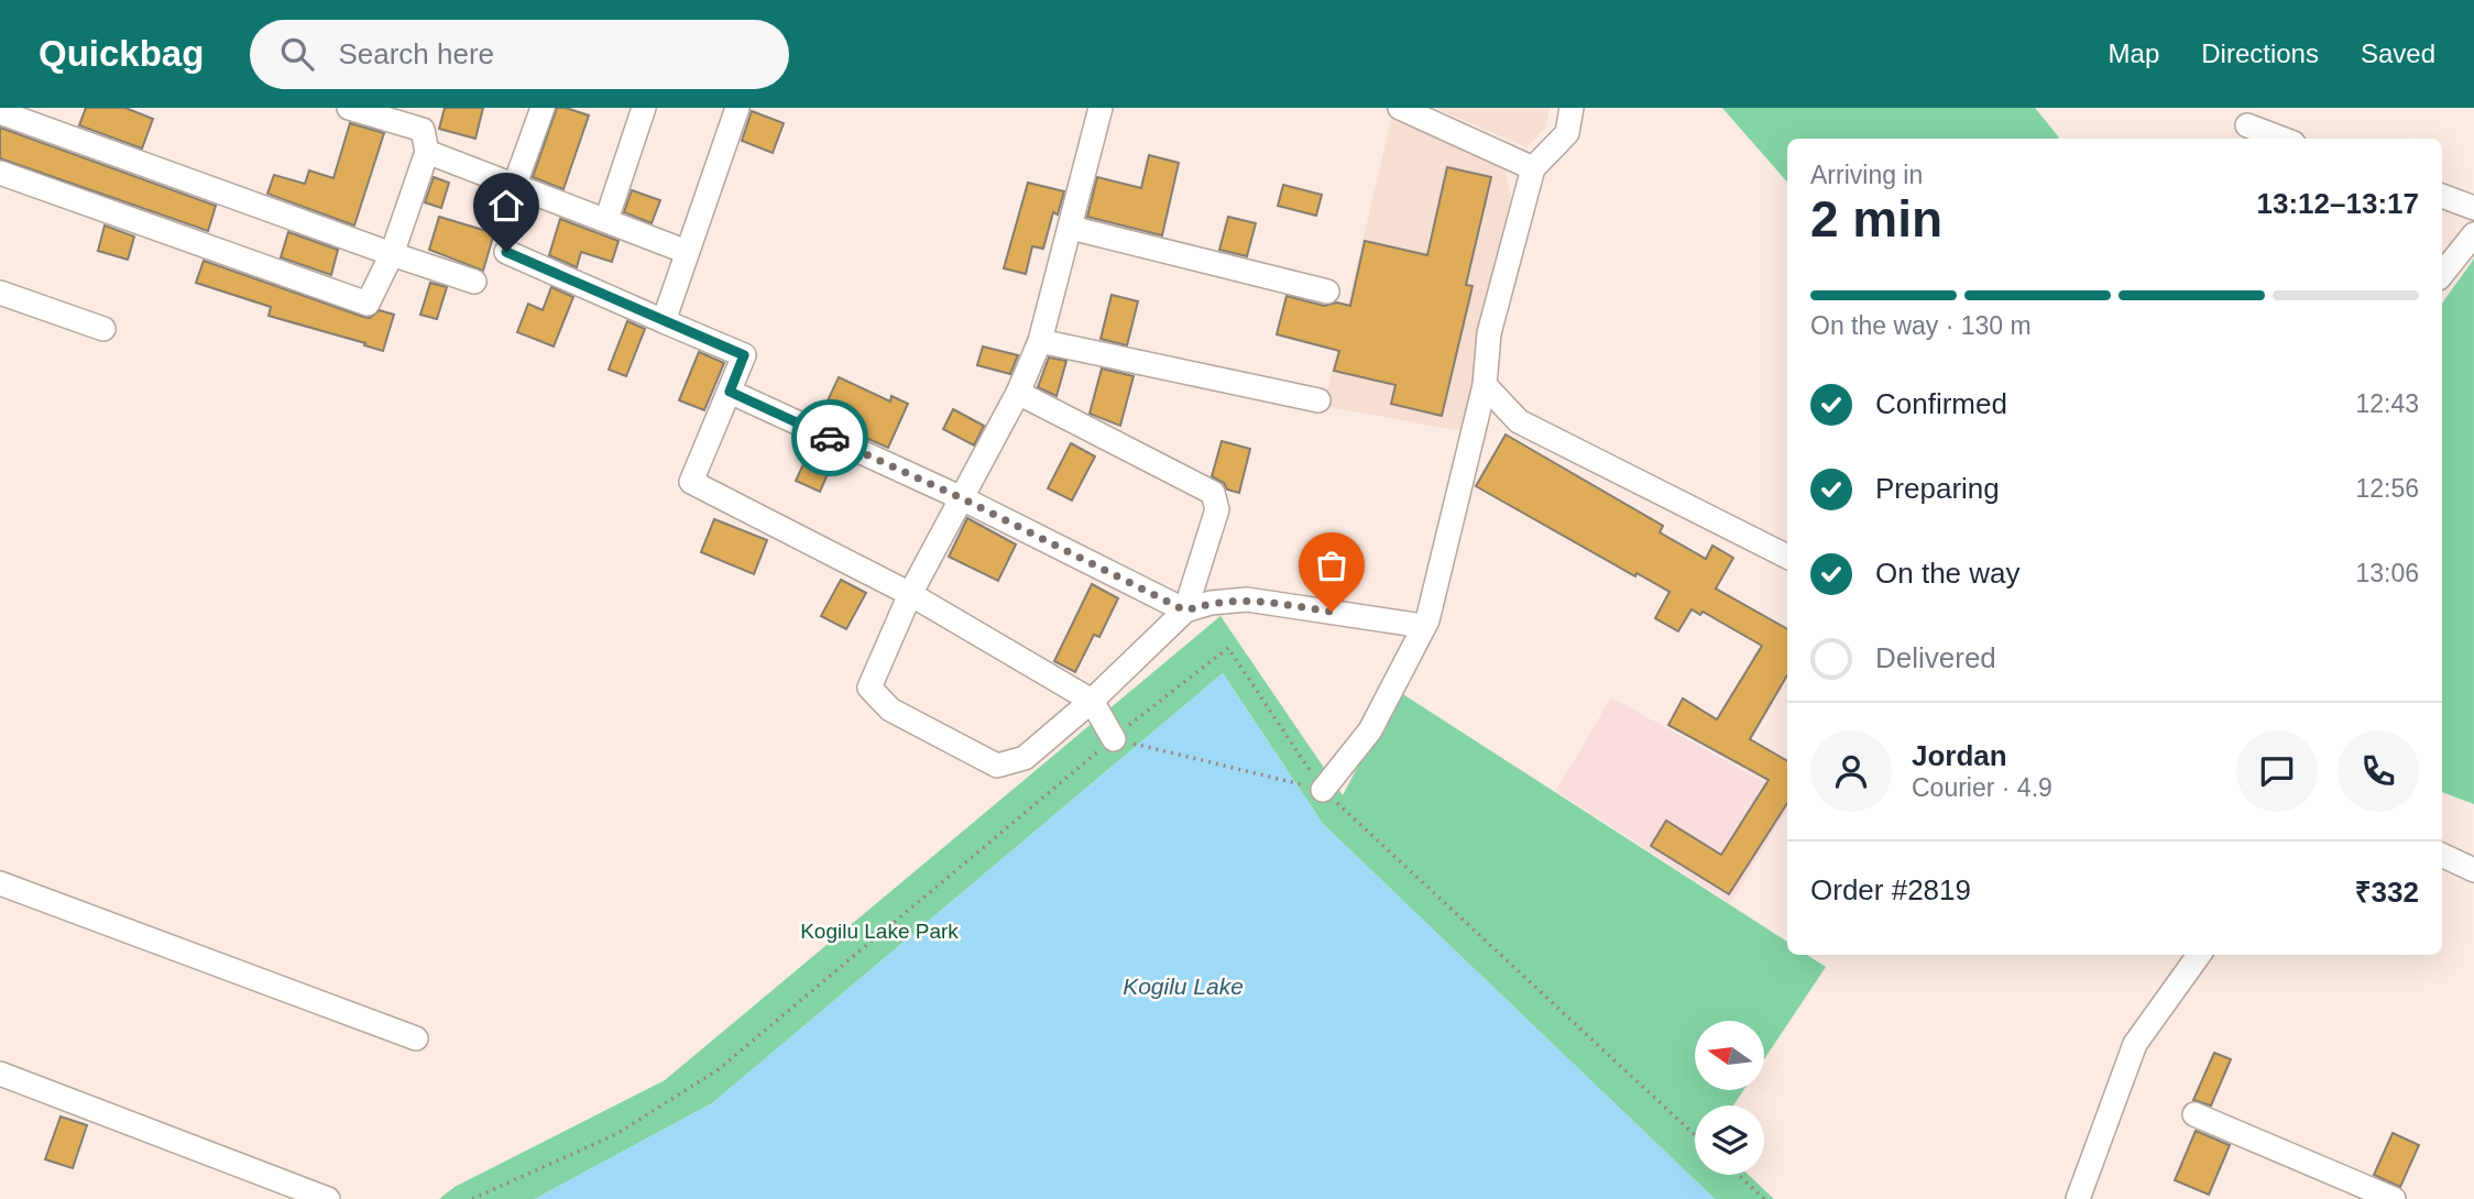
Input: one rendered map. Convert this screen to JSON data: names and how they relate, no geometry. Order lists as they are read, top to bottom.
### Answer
{
  "water": ["Kogilu Lake"],
  "parks": ["Kogilu Lake Park"],
  "north": "left",
  "page": {
    "header": "Quickbag",
    "search": "Search here",
    "nav": ["Map", "Directions", "Saved"],
    "heading": ["2 min", "Arriving in", "13:12–13:17"],
    "panel": [
      "Jordan",
      "Courier · 4.9",
      "Order #2819",
      "₹332"
    ],
    "bar": "On the way · 130 m",
    "list": [
      ["Confirmed", "12:43"],
      ["Preparing", "12:56"],
      ["On the way", "13:06"],
      "Delivered"
    ]
  }
}
